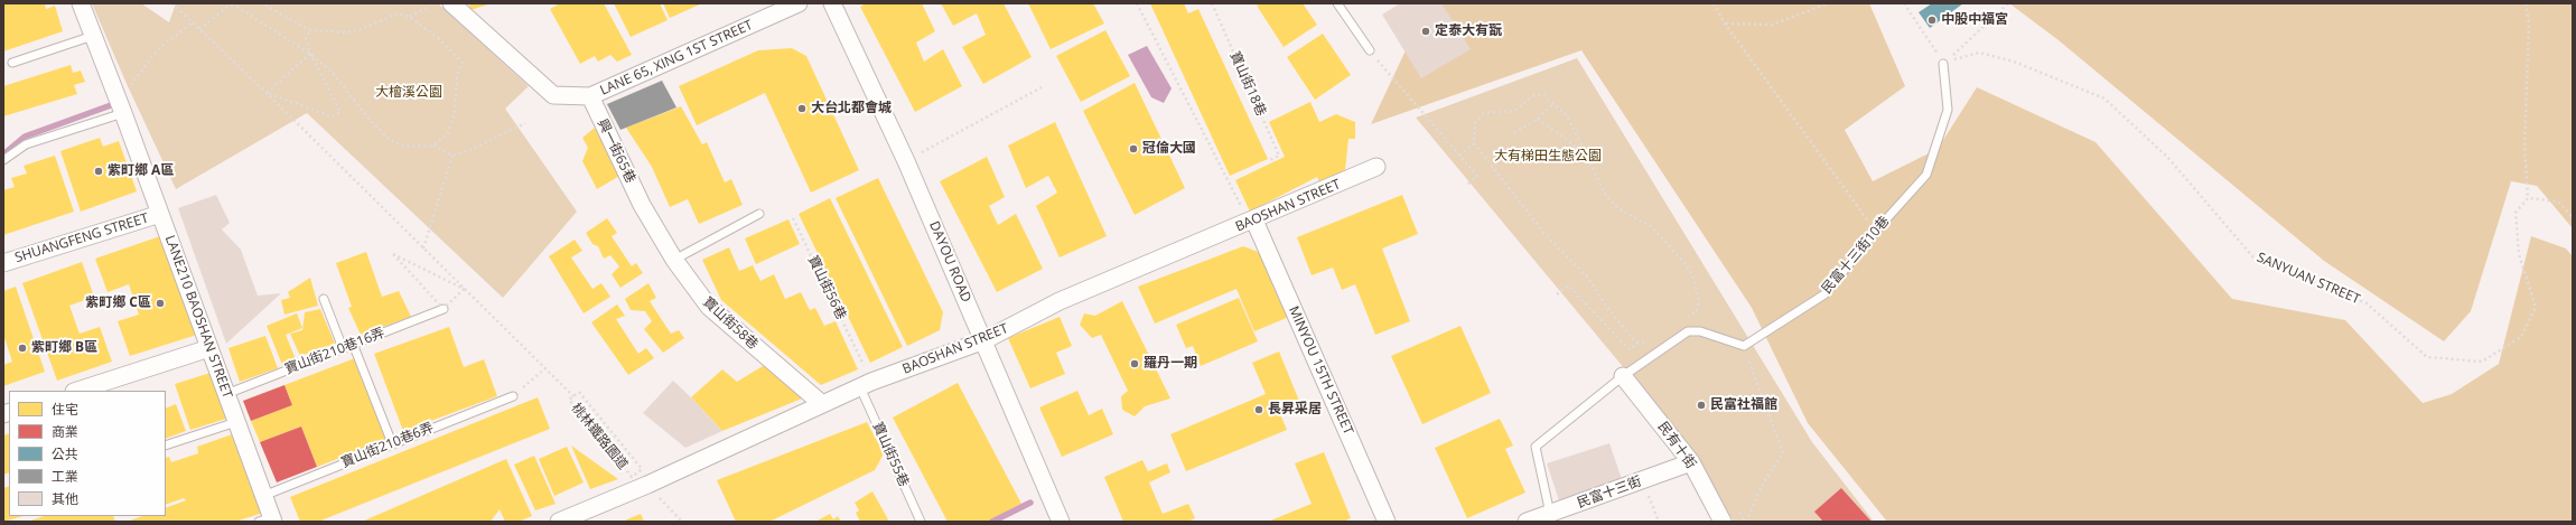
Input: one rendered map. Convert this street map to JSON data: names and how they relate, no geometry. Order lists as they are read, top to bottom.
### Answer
{
  "streets": {
    "street": [
      "LANE 65, XING 1ST STREET",
      "興一街65巷",
      "BAOSHAN STREET",
      "SHUANGFENG STREET",
      "DAYOU ROAD",
      "LANE210 BAOSHAN STREET",
      "寶山街58巷",
      "MINYOU 15TH STREET",
      "民有十街",
      "民富十三街"
    ],
    "lane": [
      "民富十三街10巷",
      "寶山街210巷16弄",
      "寶山街210巷6弄",
      "寶山街55巷"
    ],
    "path": [
      "寶山街18巷",
      "SANYUAN STREET",
      "寶山街56巷",
      "桃林鐵路園道"
    ]
  },
  "crossings": [
    ["LANE 65, XING 1ST STREET", "興一街65巷"],
    ["興一街65巷", "寶山街58巷"],
    ["BAOSHAN STREET", "DAYOU ROAD"],
    ["BAOSHAN STREET", "寶山街58巷"],
    ["BAOSHAN STREET", "MINYOU 15TH STREET"],
    ["BAOSHAN STREET", "寶山街55巷"],
    ["SHUANGFENG STREET", "LANE210 BAOSHAN STREET"],
    ["民富十三街10巷", "SANYUAN STREET"],
    ["LANE210 BAOSHAN STREET", "寶山街210巷16弄"],
    ["LANE210 BAOSHAN STREET", "寶山街210巷6弄"],
    ["民有十街", "民富十三街"]
  ],
  "parks": ["大檜溪公園", "大有梯田生態公園"],
  "places": [
    "中股中福宮",
    "定泰大有翫",
    "大台北都會城",
    "冠倫大國",
    "紫町鄉 A區",
    "紫町鄉 C區",
    "紫町鄉 B區",
    "羅丹一期",
    "民富社福館",
    "長昇采居"
  ],
  "legend": [
    "住宅",
    "商業",
    "公共",
    "工業",
    "其他"
  ]
}
